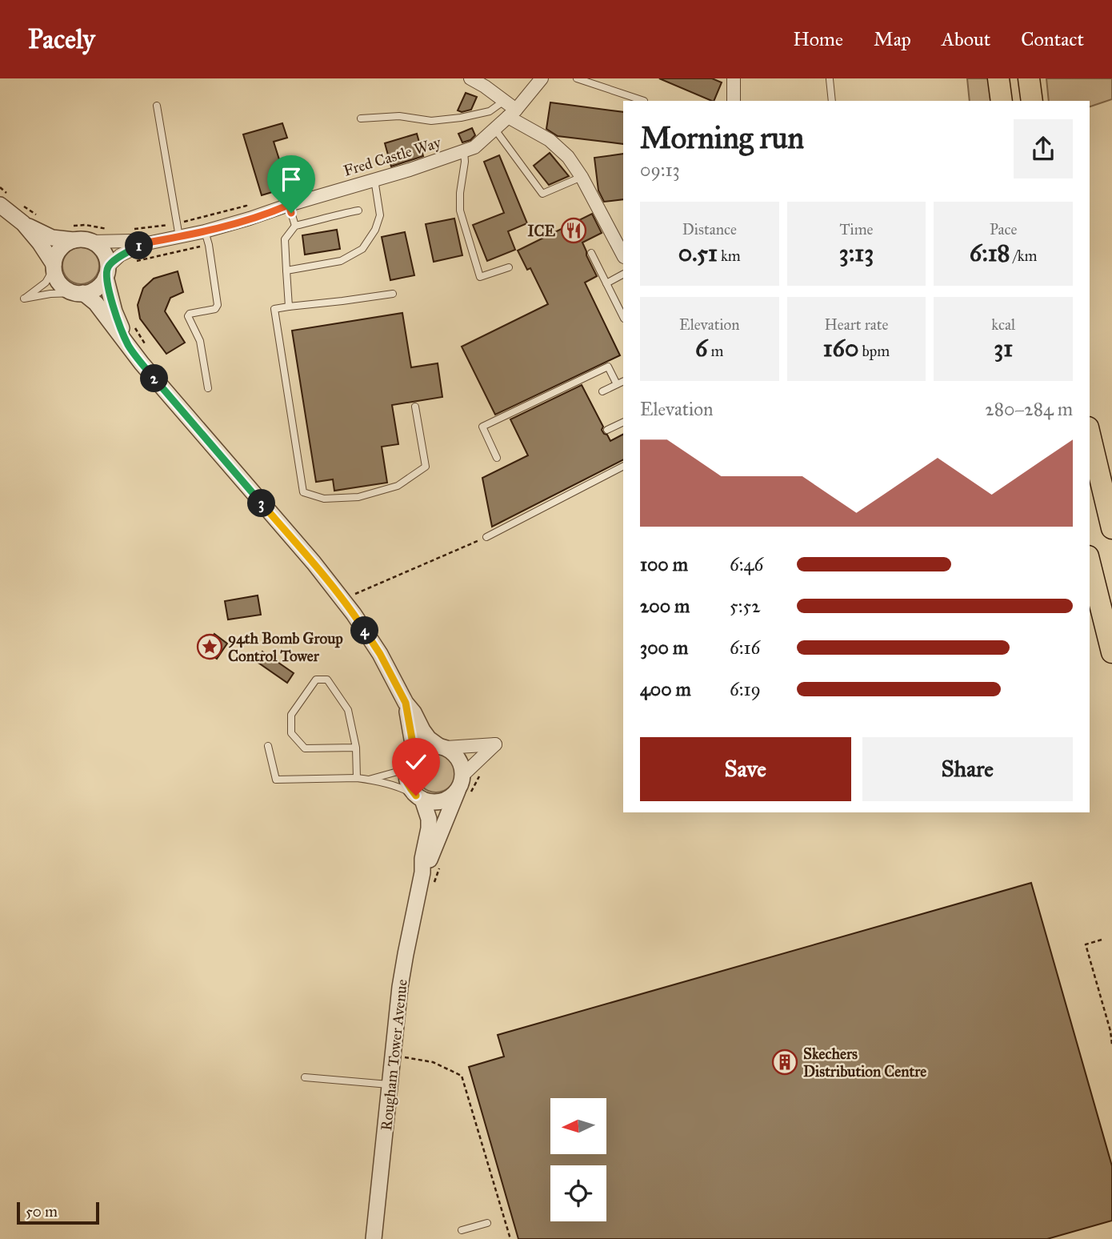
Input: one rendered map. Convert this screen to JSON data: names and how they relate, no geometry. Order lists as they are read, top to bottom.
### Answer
{
  "streets": {
    "street": ["Fred Castle Way", "Rougham Tower Avenue"]
  },
  "places": {
    "restaurant": ["ICE"],
    "place": ["94th Bomb Group Control Tower"],
    "building": ["Skechers Distribution Centre"]
  },
  "scale_bar": "50 m",
  "north": "left",
  "page": {
    "header": "Pacely",
    "nav": [
      "Home",
      "Map",
      "About",
      "Contact"
    ],
    "heading": ["Morning run", "09:13"],
    "stats": [
      ["Distance", "0.51 km"],
      ["Time", "3:13"],
      ["Pace", "6:18 /km"],
      ["Elevation", "6 m"],
      ["Heart rate", "160 bpm"],
      ["kcal", "31"]
    ],
    "pins": [
      "1",
      "2",
      "3",
      "4"
    ],
    "chart": ["Elevation", "280–284 m"],
    "list": [
      {
        "name": "100 m",
        "note": "6:46"
      },
      {
        "name": "200 m",
        "note": "5:52"
      },
      {
        "name": "300 m",
        "note": "6:16"
      },
      {
        "name": "400 m",
        "note": "6:19"
      }
    ],
    "buttons": ["Save", "Share"],
    "scale": "50 m"
  }
}
